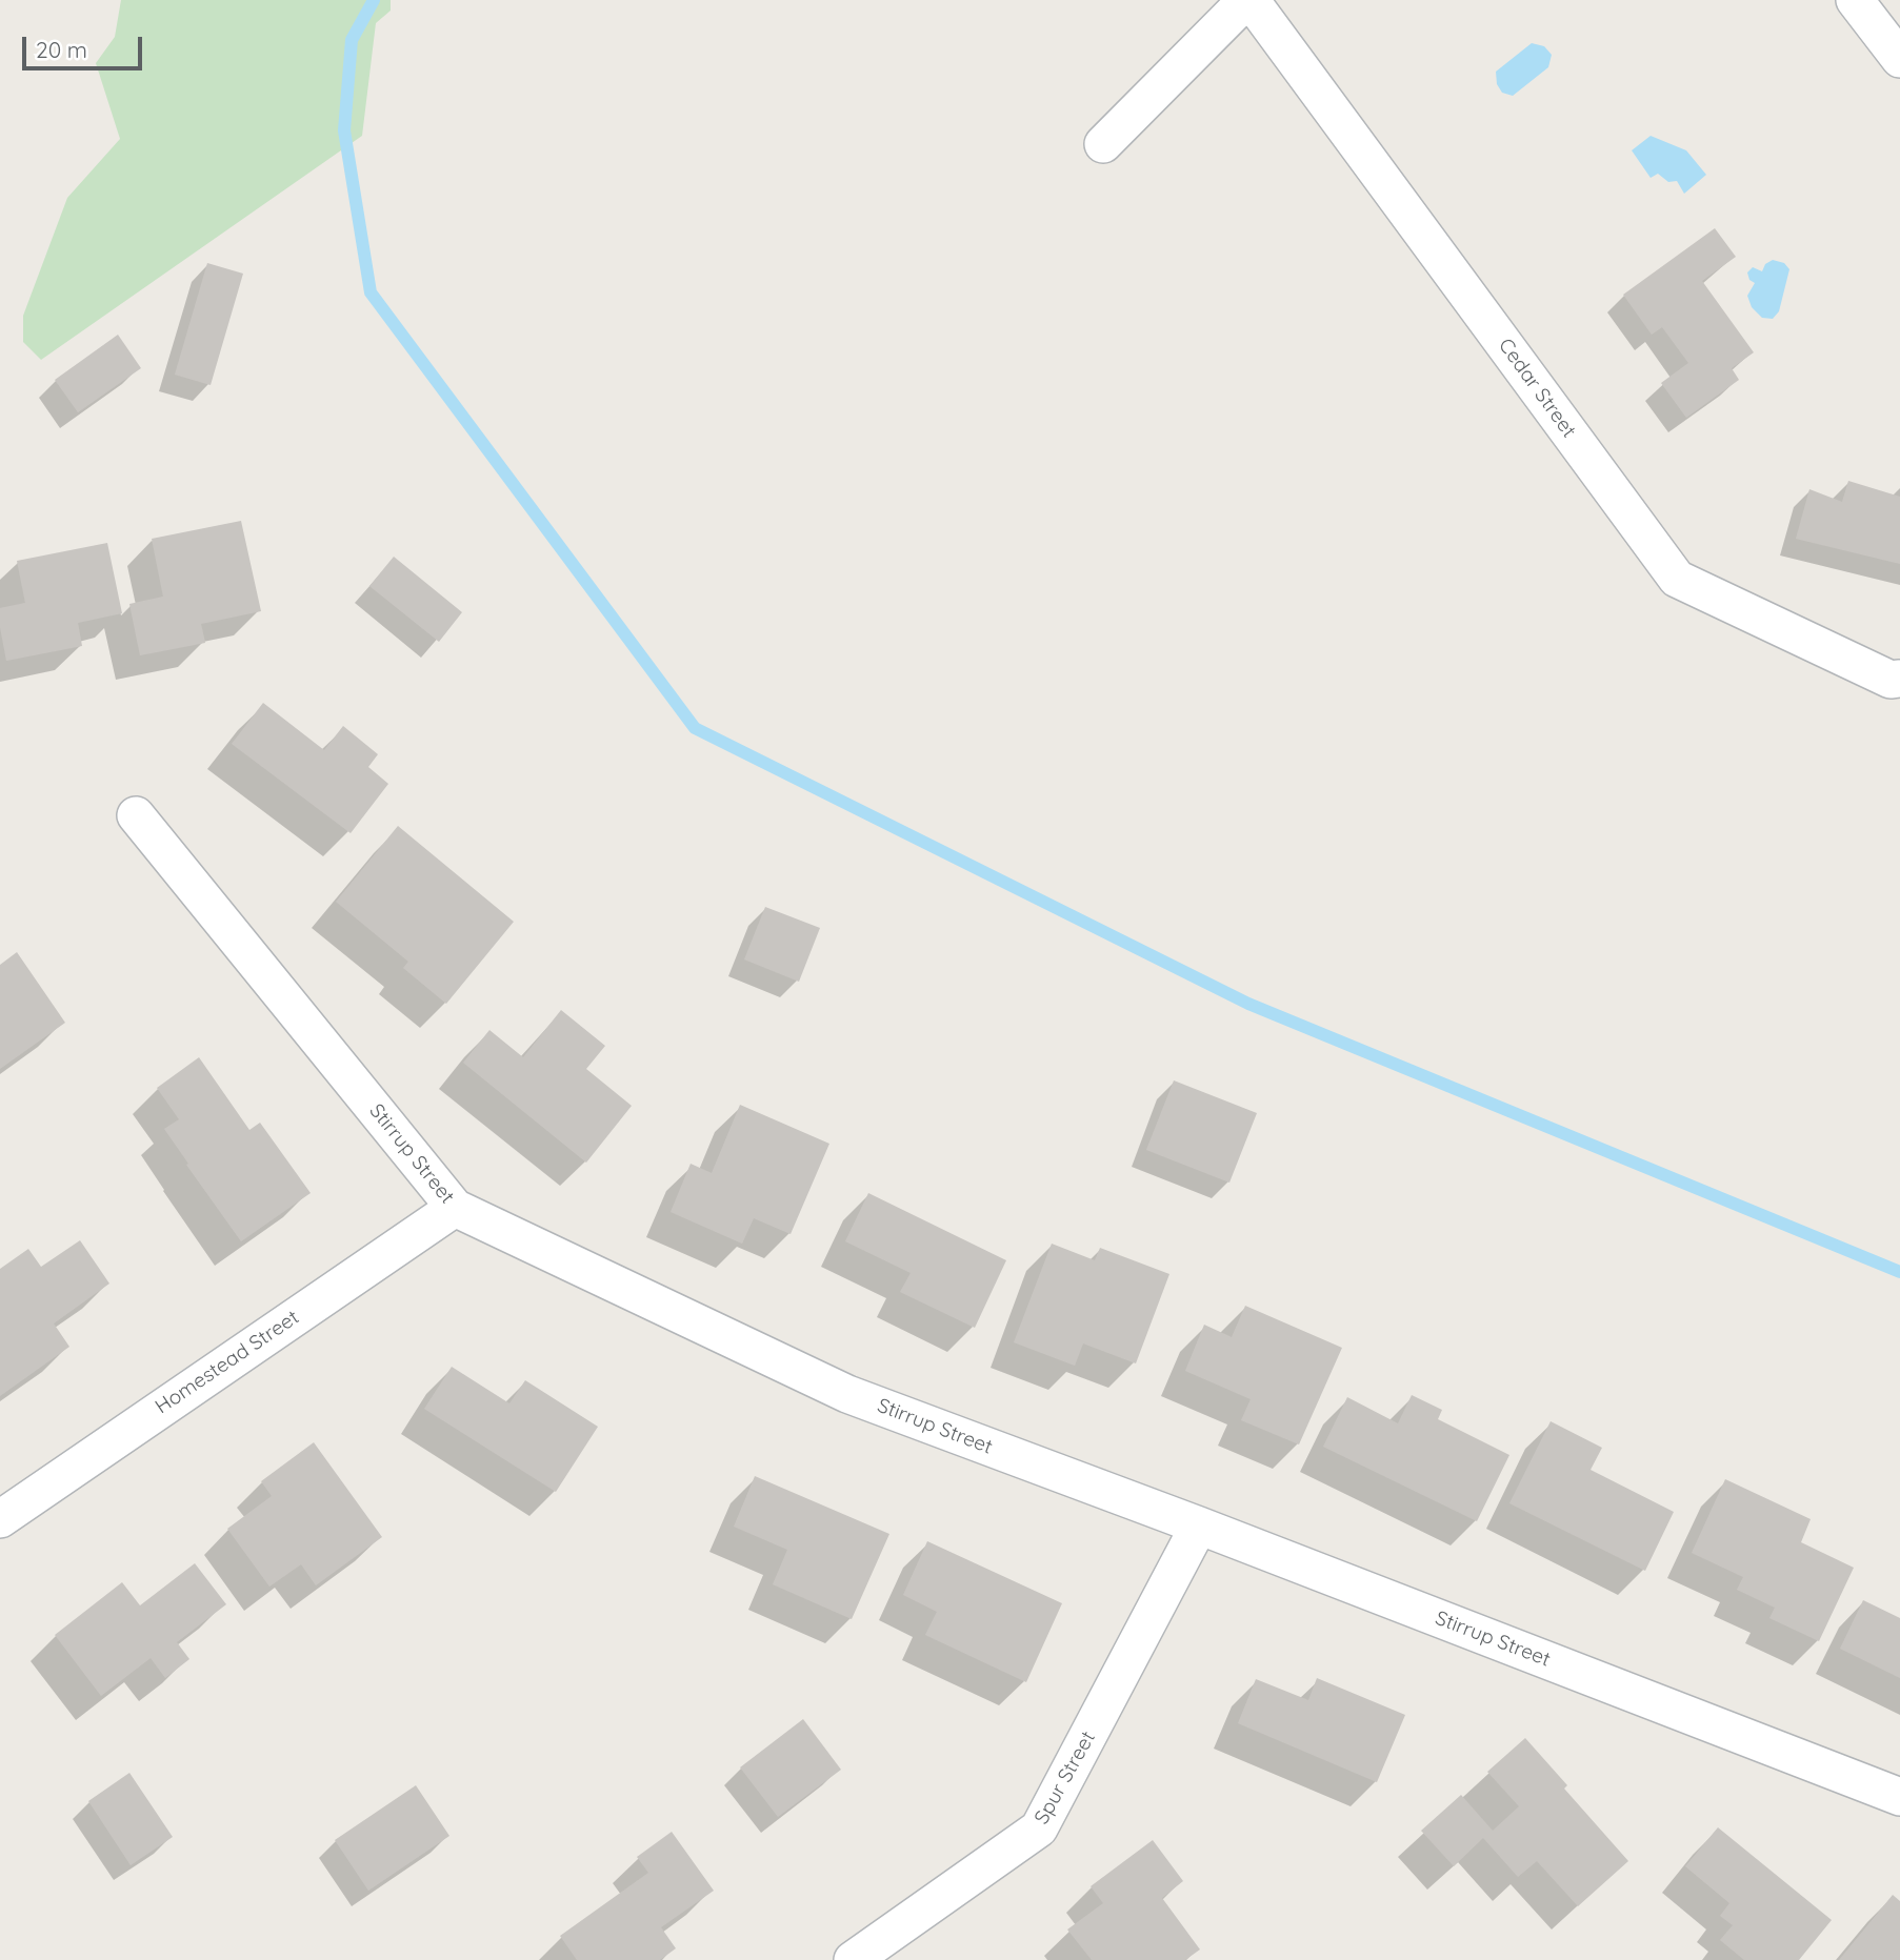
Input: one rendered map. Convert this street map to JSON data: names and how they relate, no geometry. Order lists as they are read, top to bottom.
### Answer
{
  "streets": {
    "street": [
      "Cedar Street",
      "Stirrup Street",
      "Homestead Street",
      "Spur Street"
    ]
  },
  "crossings": [
    ["Stirrup Street", "Homestead Street"],
    ["Stirrup Street", "Spur Street"]
  ],
  "scale_bar": "20 m"
}
